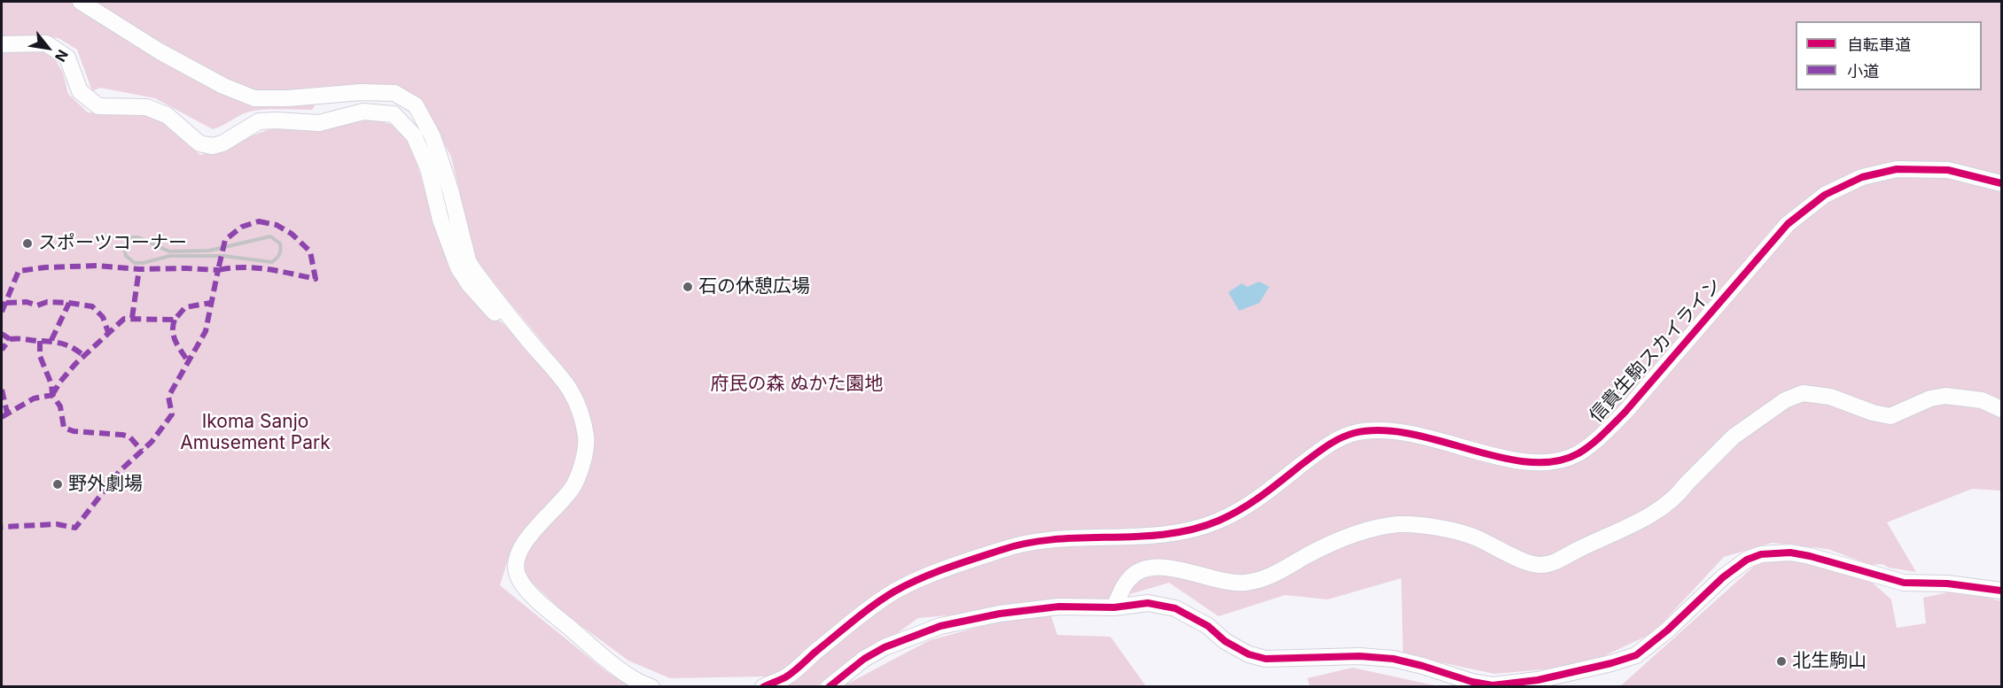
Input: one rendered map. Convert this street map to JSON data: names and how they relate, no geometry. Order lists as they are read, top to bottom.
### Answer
{
  "streets": {
    "street": ["信貴生駒スカイライン"]
  },
  "parks": ["府民の森 ぬかた園地", "Ikoma Sanjo Amusement Park"],
  "places": [
    "スポーツコーナー",
    "石の休憩広場",
    "野外劇場",
    "北生駒山"
  ],
  "legend": ["自転車道", "小道"],
  "north": "bottom right"
}
